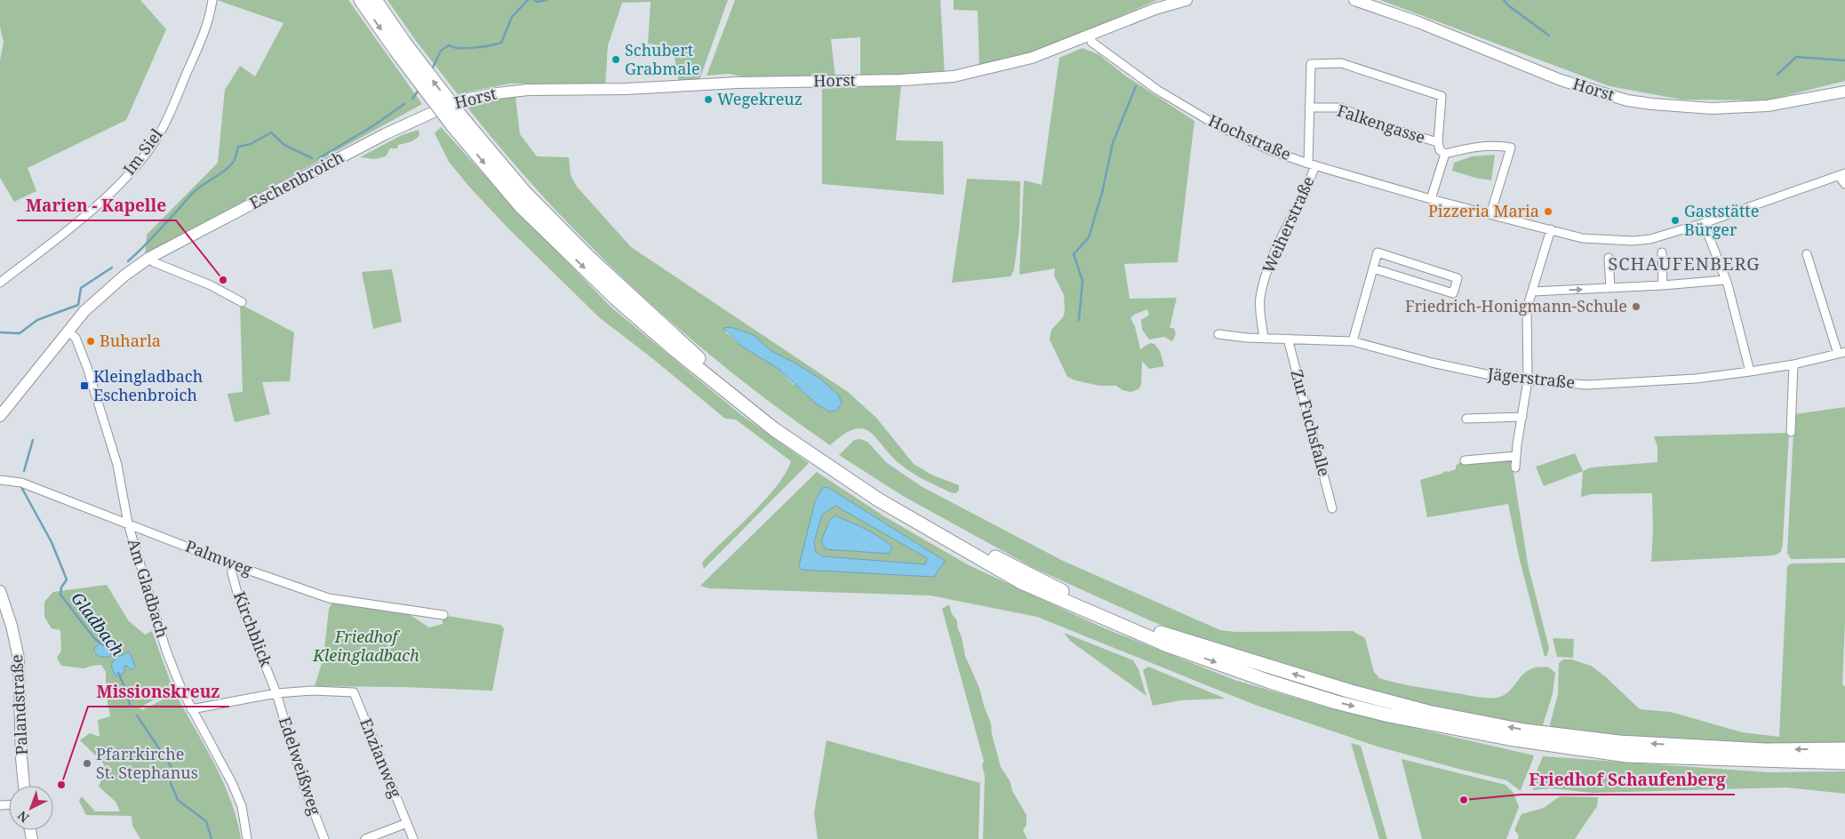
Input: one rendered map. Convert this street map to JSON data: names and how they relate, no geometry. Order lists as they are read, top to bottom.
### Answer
{
  "streets": {
    "street": [
      "Horst",
      "Falkengasse",
      "Hochstraße",
      "Im Siel",
      "Eschenbroich",
      "Weiherstraße",
      "Jägerstraße",
      "Zur Fuchsfalle",
      "Palmweg",
      "Am Gladbach",
      "Kirchblick",
      "Palandstraße",
      "Enzianweg",
      "Edelweißweg"
    ]
  },
  "crossings": [
    ["Horst", "Hochstraße"],
    ["Horst", "Eschenbroich"],
    ["Falkengasse", "Weiherstraße"],
    ["Hochstraße", "Weiherstraße"],
    ["Eschenbroich", "Am Gladbach"],
    ["Weiherstraße", "Jägerstraße"],
    ["Jägerstraße", "Zur Fuchsfalle"],
    ["Palmweg", "Am Gladbach"],
    ["Palmweg", "Kirchblick"],
    ["Kirchblick", "Enzianweg"],
    ["Kirchblick", "Edelweißweg"],
    ["Enzianweg", "Edelweißweg"]
  ],
  "districts": ["SCHAUFENBERG"],
  "water": ["Gladbach"],
  "parks": ["Friedhof Kleingladbach"],
  "places": {
    "other": [
      "Schubert Grabmale",
      "Wegekreuz",
      "Pizzeria Maria",
      "Gaststätte Bürger",
      "Marien - Kapelle",
      "Friedrich-Honigmann-Schule",
      "Buharla",
      "Pfarrkirche St. Stephanus",
      "Missionskreuz",
      "Friedhof Schaufenberg"
    ],
    "transit": ["Kleingladbach Eschenbroich"]
  },
  "north": "bottom left"
}
